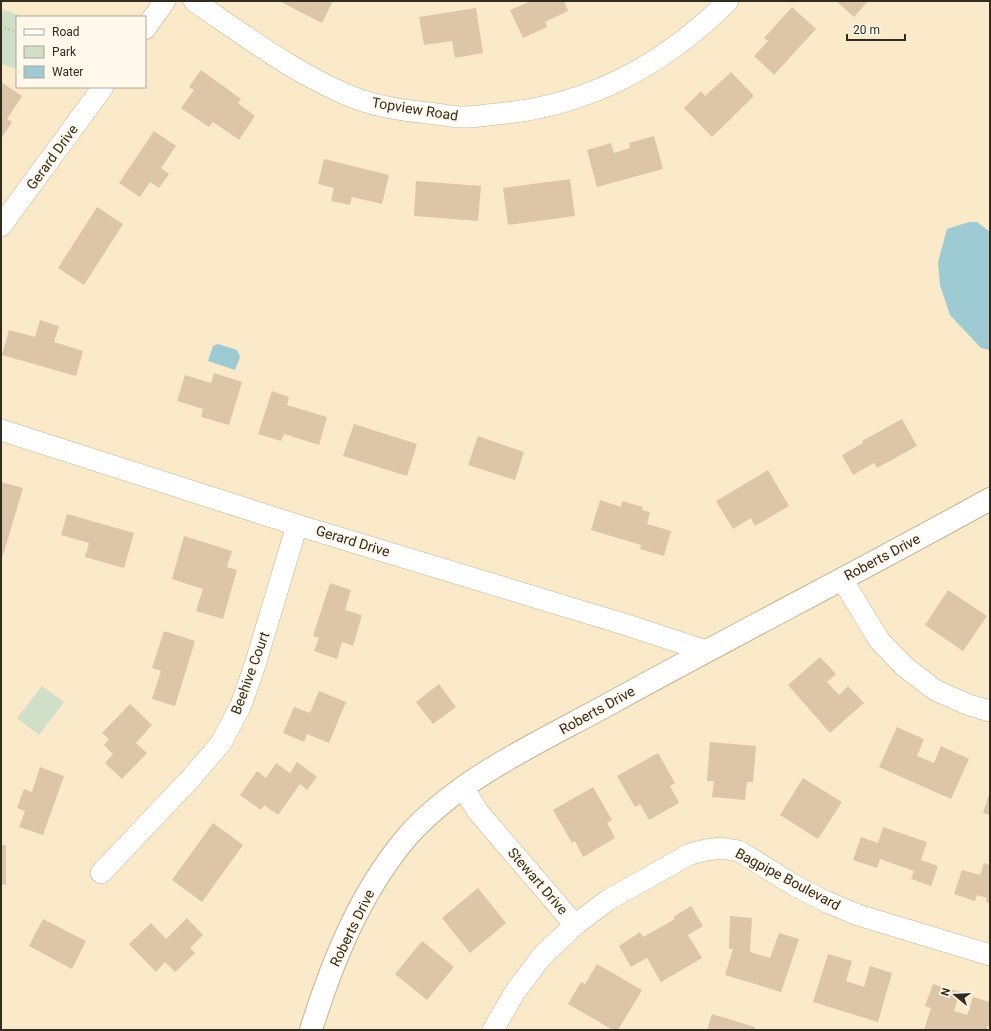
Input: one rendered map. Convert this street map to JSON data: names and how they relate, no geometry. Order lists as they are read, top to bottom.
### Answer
{
  "streets": {
    "street": [
      "Topview Road",
      "Gerard Drive",
      "Roberts Drive",
      "Beehive Court",
      "Bagpipe Boulevard",
      "Stewart Drive"
    ]
  },
  "crossings": [
    ["Gerard Drive", "Roberts Drive"],
    ["Gerard Drive", "Beehive Court"],
    ["Roberts Drive", "Stewart Drive"],
    ["Bagpipe Boulevard", "Stewart Drive"]
  ],
  "legend": ["Road", "Park", "Water"],
  "scale_bar": "20 m",
  "north": "left"
}
